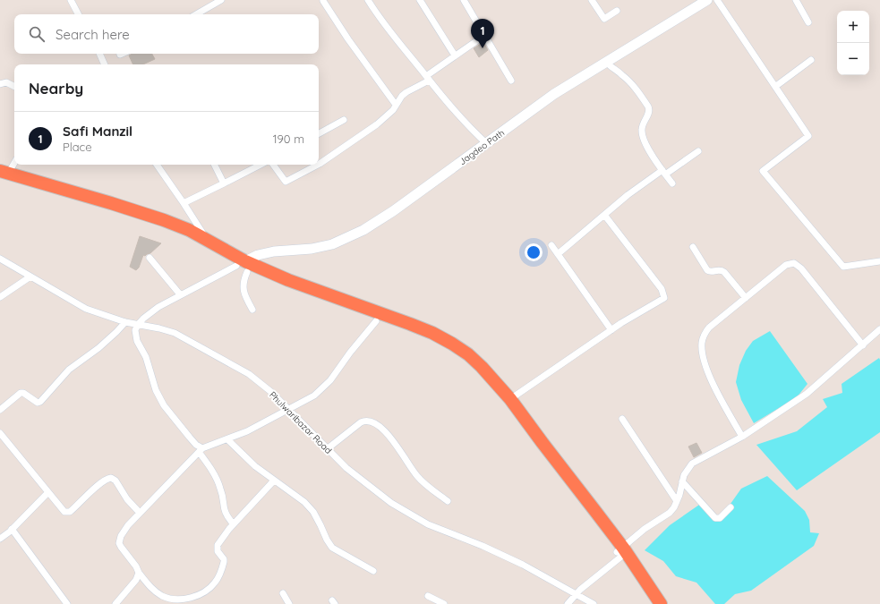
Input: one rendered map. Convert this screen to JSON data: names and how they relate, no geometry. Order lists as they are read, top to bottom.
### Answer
{
  "streets": {
    "main road": ["Jagdeo Path"],
    "street": ["Phulwaribazar Road"]
  },
  "page": {
    "map_buttons": ["+", "−"],
    "search": "Search here",
    "pins": "1",
    "heading": "Nearby",
    "list": [
      {
        "mark": "1",
        "name": "Safi Manzil",
        "note": "Place",
        "value": "190 m"
      }
    ]
  }
}
